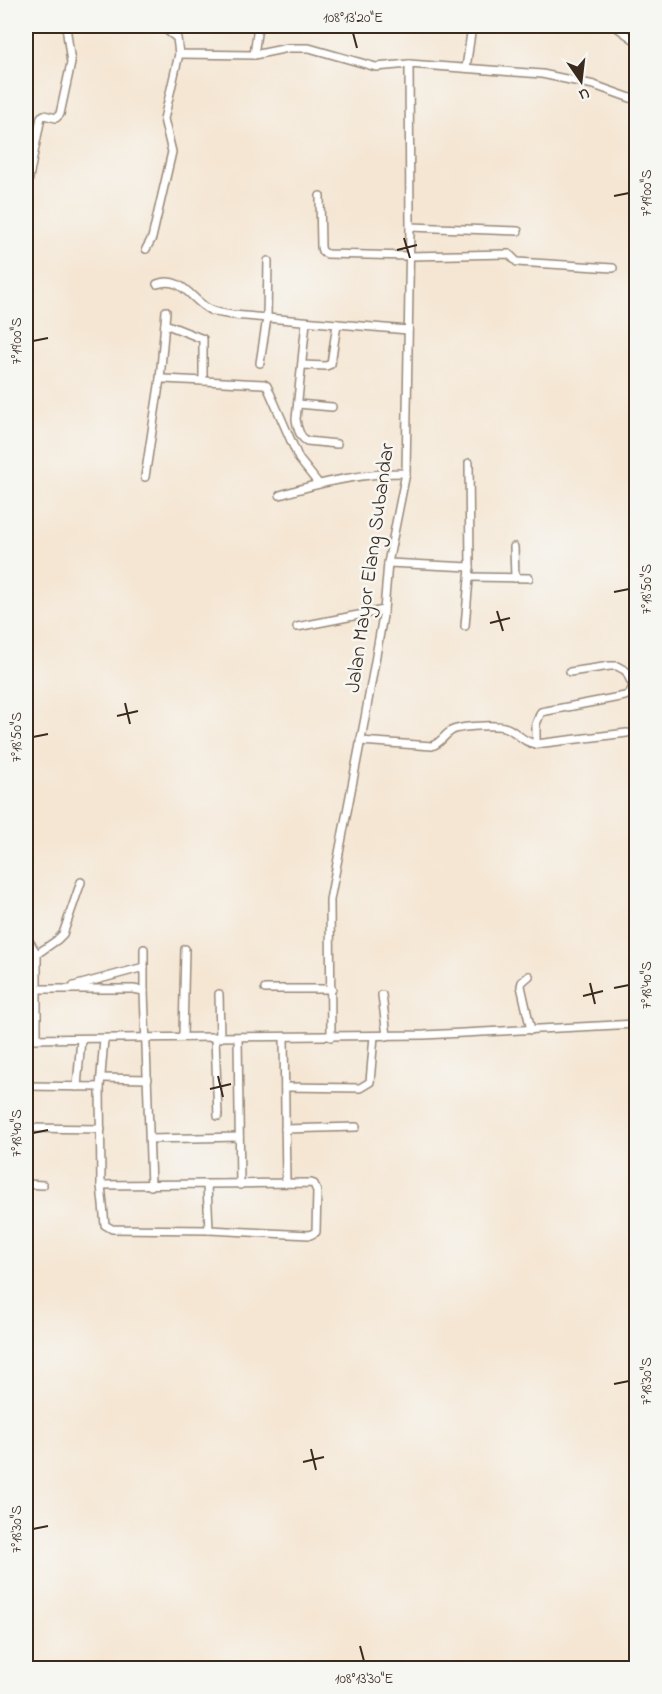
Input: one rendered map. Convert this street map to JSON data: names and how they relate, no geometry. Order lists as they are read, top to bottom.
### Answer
{
  "streets": {
    "street": ["Jalan Mayor Elang Subandar"]
  },
  "north": "bottom",
  "coordinates": [
    "108°13'20\"E",
    "7°19'00\"S",
    "7°18'50\"S",
    "7°18'40\"S",
    "7°18'30\"S",
    "108°13'30\"E"
  ]
}
